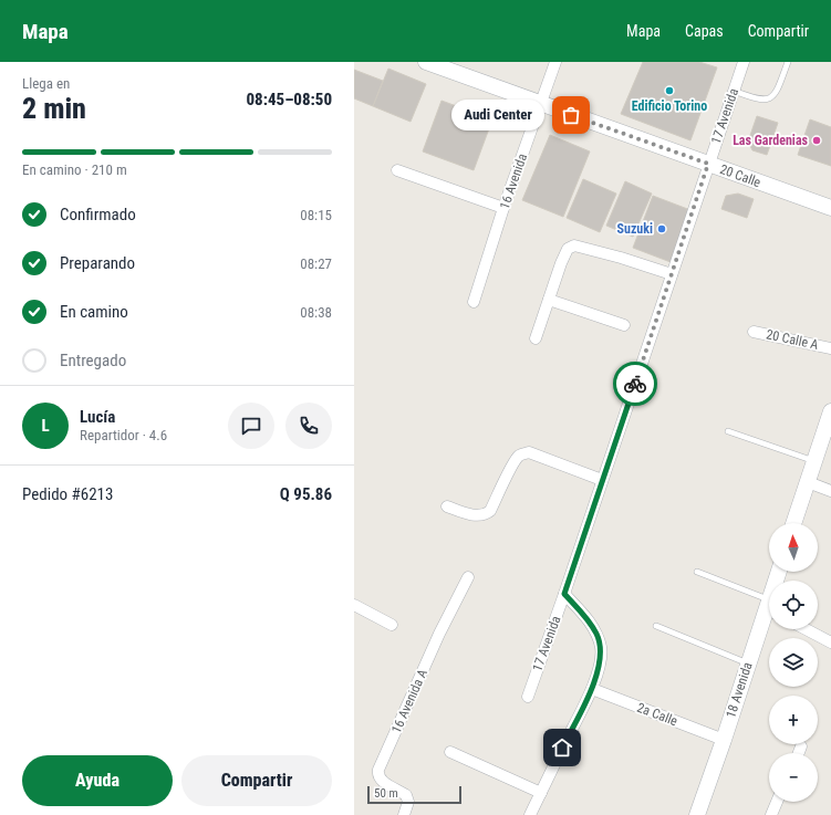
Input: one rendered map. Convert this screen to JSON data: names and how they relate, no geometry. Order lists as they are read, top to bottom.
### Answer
{
  "streets": {
    "street": [
      "17 Avenida",
      "20 Calle",
      "16 Avenida",
      "20 Calle A",
      "18 Avenida",
      "16 Avenida A",
      "2a Calle"
    ]
  },
  "crossings": [
    ["17 Avenida", "20 Calle"],
    ["20 Calle", "16 Avenida"],
    ["18 Avenida", "2a Calle"]
  ],
  "places": [
    "Edificio Torino",
    "Audi Center",
    "Las Gardenias",
    "Suzuki"
  ],
  "scale_bar": "50 m",
  "north": "top",
  "page": {
    "header": "Mapa",
    "nav": ["Mapa", "Capas", "Compartir"],
    "heading": ["2 min", "Llega en", "08:45–08:50"],
    "panel": [
      "Lucía",
      "Repartidor · 4.6",
      "Pedido #6213",
      "Q 95.86"
    ],
    "bubble": "Audi Center",
    "bar": "En camino · 210 m",
    "list": [
      ["Confirmado", "08:15"],
      ["Preparando", "08:27"],
      ["En camino", "08:38"],
      "Entregado"
    ],
    "round": "L",
    "map_buttons": ["+", "−"],
    "buttons": ["Ayuda", "Compartir"],
    "scale": "50 m"
  }
}
